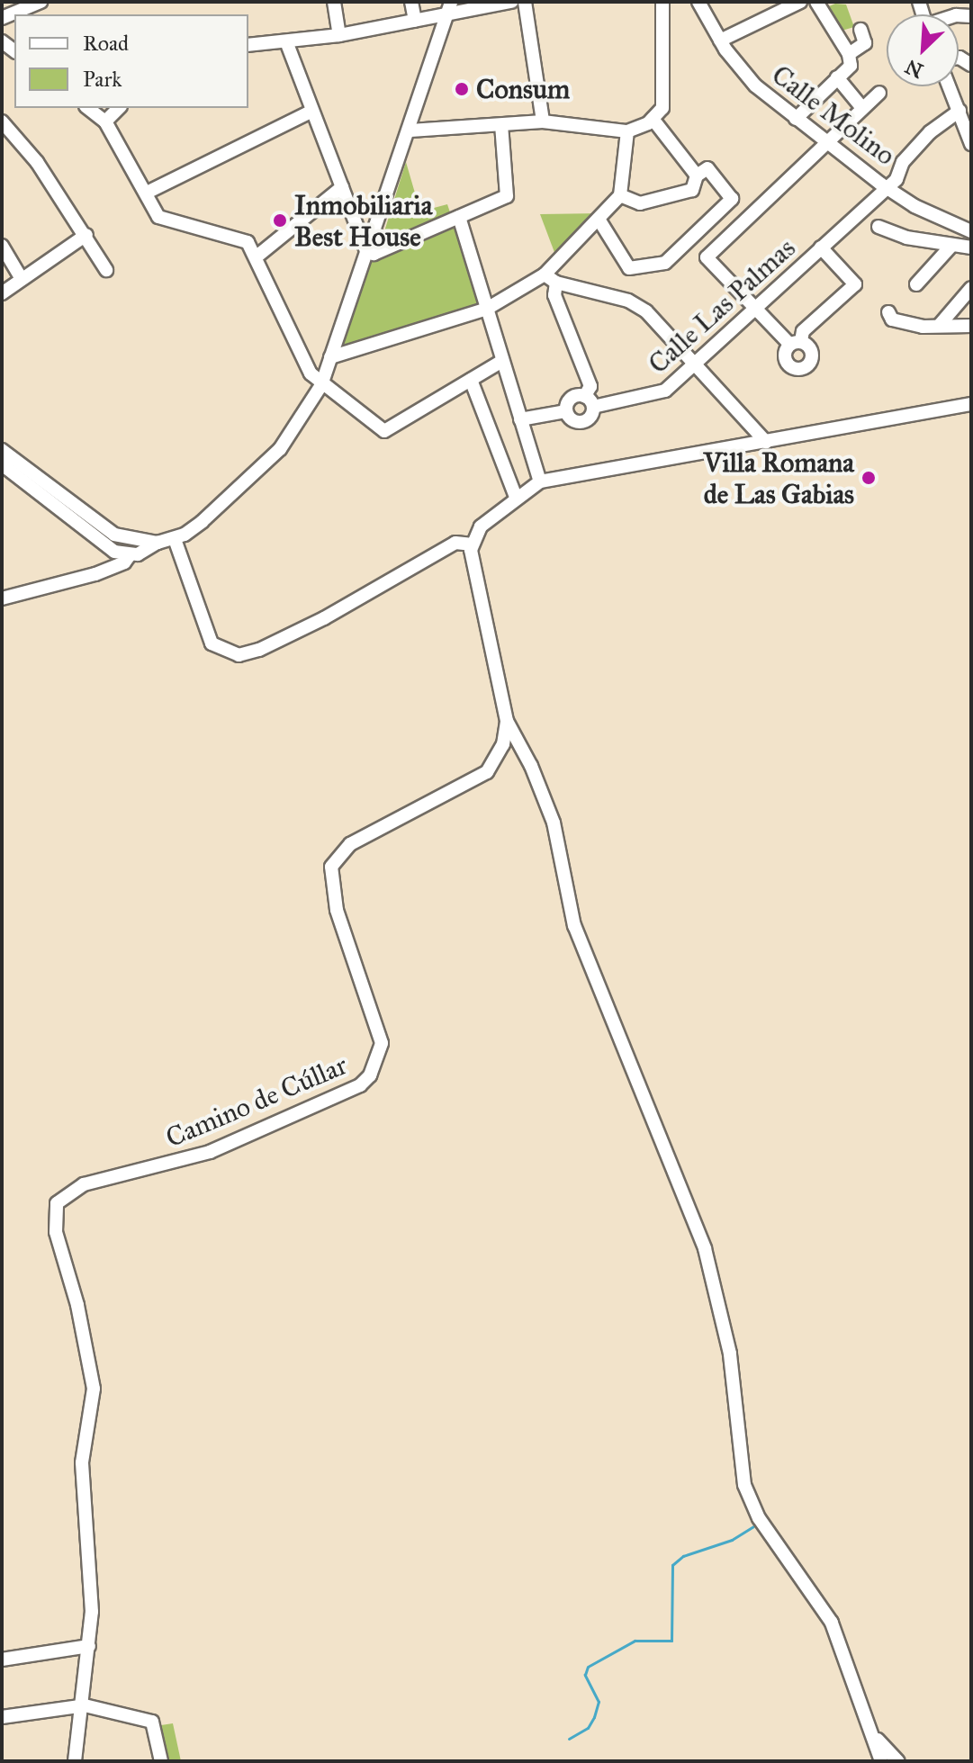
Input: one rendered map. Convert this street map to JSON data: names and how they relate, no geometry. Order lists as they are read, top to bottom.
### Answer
{
  "streets": {
    "street": ["Calle Molino", "Calle Las Palmas", "Camino de Cúllar"]
  },
  "crossings": [
    ["Calle Molino", "Calle Las Palmas"]
  ],
  "places": ["Consum", "Inmobiliaria Best House", "Villa Romana de Las Gabias"],
  "legend": ["Road", "Park"],
  "north": "bottom left"
}
